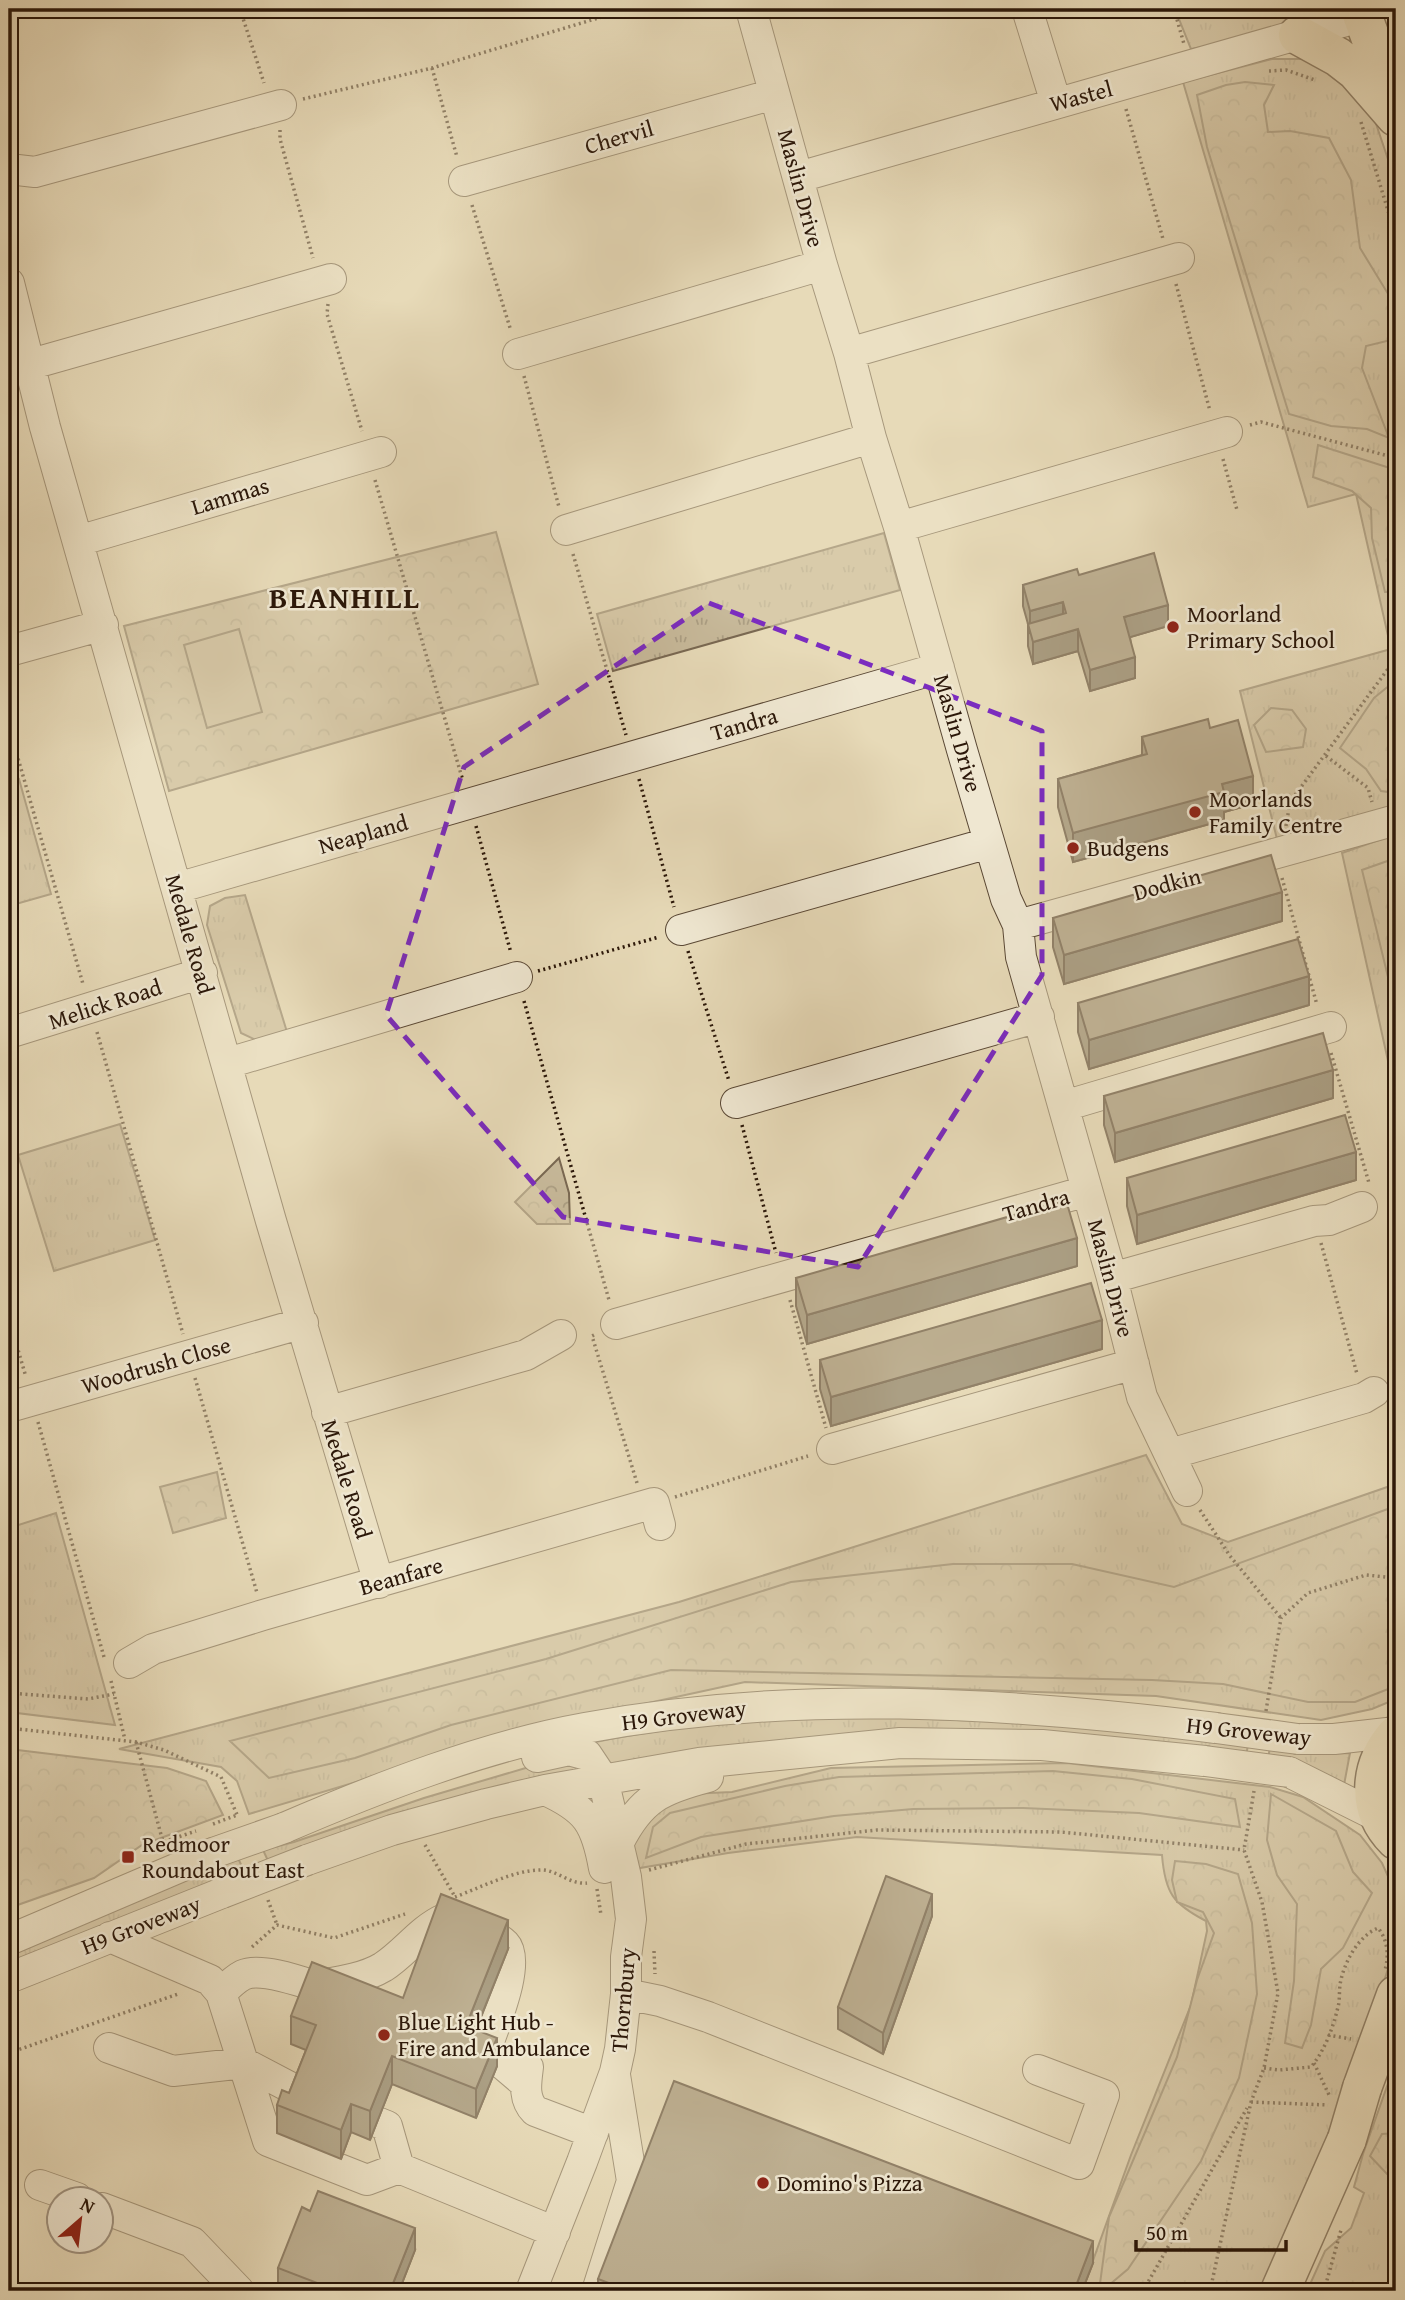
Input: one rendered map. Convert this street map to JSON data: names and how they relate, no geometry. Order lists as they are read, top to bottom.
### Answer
{
  "streets": {
    "street": [
      "Wastel",
      "Chervil",
      "Maslin Drive",
      "Lammas",
      "Tandra",
      "Neapland",
      "Dodkin",
      "Medale Road",
      "Melick Road",
      "Woodrush Close",
      "Beanfare",
      "H9 Groveway",
      "Thornbury"
    ]
  },
  "crossings": [
    ["Wastel", "Maslin Drive"],
    ["Chervil", "Maslin Drive"],
    ["Maslin Drive", "Tandra"],
    ["Maslin Drive", "Dodkin"],
    ["Lammas", "Medale Road"],
    ["Tandra", "Neapland"],
    ["Neapland", "Medale Road"],
    ["Medale Road", "Melick Road"],
    ["Medale Road", "Woodrush Close"],
    ["Medale Road", "Beanfare"],
    ["H9 Groveway", "Thornbury"]
  ],
  "districts": ["BEANHILL"],
  "places": {
    "other": [
      "Moorland Primary School",
      "Moorlands Family Centre",
      "Budgens",
      "Blue Light Hub - Fire and Ambulance",
      "Domino's Pizza"
    ],
    "transit": ["Redmoor Roundabout East"]
  },
  "scale_bar": "50 m",
  "north": "top right"
}
